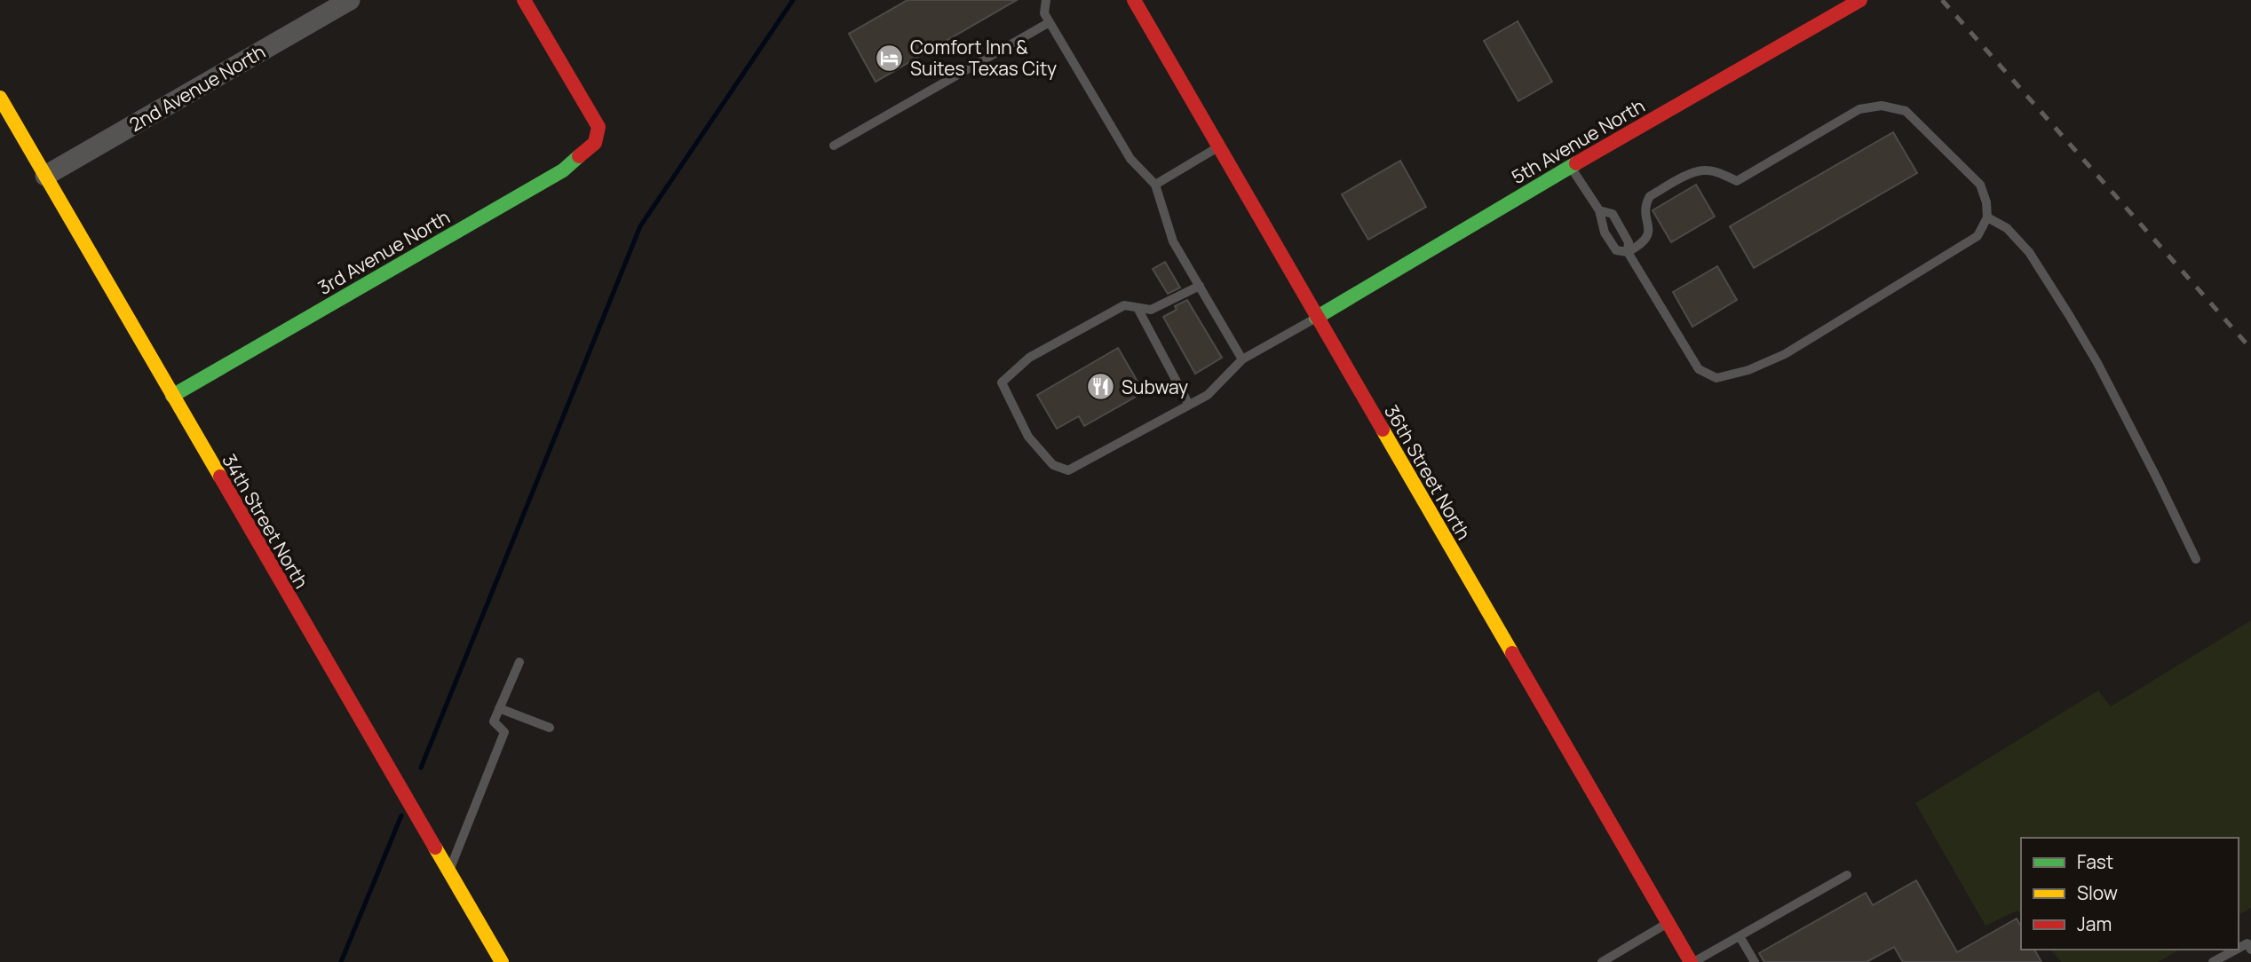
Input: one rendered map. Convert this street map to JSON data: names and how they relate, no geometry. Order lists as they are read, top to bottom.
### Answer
{
  "streets": {
    "main road": [
      "5th Avenue North",
      "3rd Avenue North",
      "36th Street North",
      "34th Street North"
    ],
    "street": ["2nd Avenue North"]
  },
  "crossings": [
    ["2nd Avenue North", "34th Street North"],
    ["5th Avenue North", "36th Street North"],
    ["3rd Avenue North", "34th Street North"]
  ],
  "places": {
    "hotel": ["Comfort Inn & Suites Texas City"],
    "restaurant": ["Subway"]
  },
  "legend": ["Fast", "Slow", "Jam"]
}
